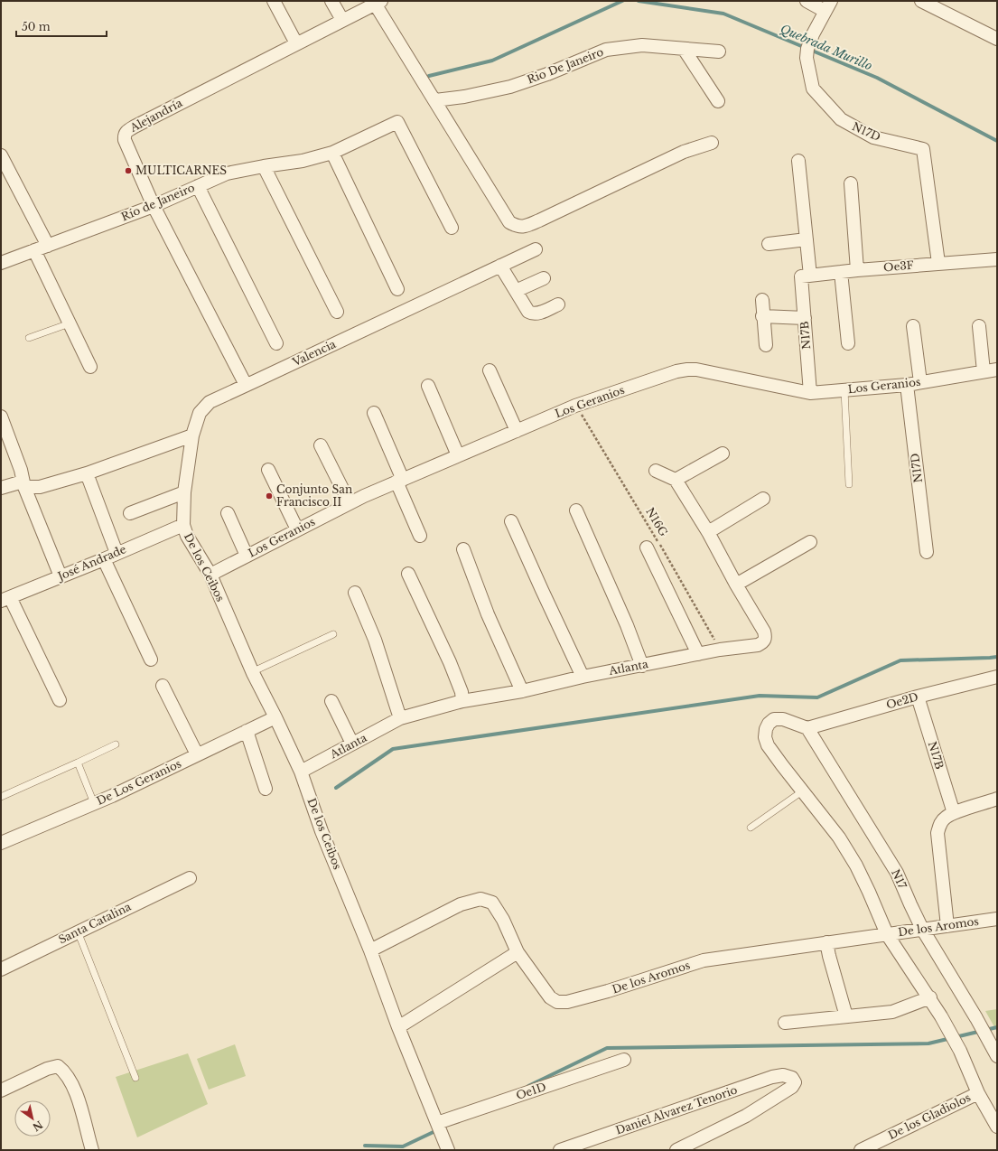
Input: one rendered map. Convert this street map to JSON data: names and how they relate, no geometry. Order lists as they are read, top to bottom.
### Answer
{
  "streets": {
    "street": [
      "Rio De Janeiro",
      "Alejandría",
      "N17D",
      "Río de Janeiro",
      "Oe3F",
      "N17B",
      "Valencia",
      "Los Geranios",
      "José Andrade",
      "De los Ceibos",
      "Atlanta",
      "Oe2D",
      "De Los Geranios",
      "N17",
      "Santa Catalina",
      "De los Aromos",
      "Oe1D",
      "Daniel Alvarez Tenorio",
      "De los Gladiolos"
    ],
    "path": ["N16G"]
  },
  "crossings": [
    ["Alejandría", "Río de Janeiro"],
    ["Alejandría", "Valencia"],
    ["N17D", "Oe3F"],
    ["N17D", "Los Geranios"],
    ["Oe3F", "N17B"],
    ["N17B", "Los Geranios"],
    ["N17B", "Oe2D"],
    ["Valencia", "José Andrade"],
    ["Valencia", "De los Ceibos"],
    ["Los Geranios", "N16G"],
    ["Los Geranios", "De los Ceibos"],
    ["N16G", "Atlanta"],
    ["José Andrade", "De los Ceibos"],
    ["De los Ceibos", "Atlanta"],
    ["De los Ceibos", "De Los Geranios"],
    ["De los Ceibos", "De los Aromos"],
    ["De los Ceibos", "Oe1D"],
    ["Oe2D", "N17"],
    ["N17", "De los Aromos"]
  ],
  "water": ["Quebrada Murillo"],
  "places": ["MULTICARNES", "Conjunto San Francisco II"],
  "scale_bar": "50 m",
  "north": "bottom right"
}
